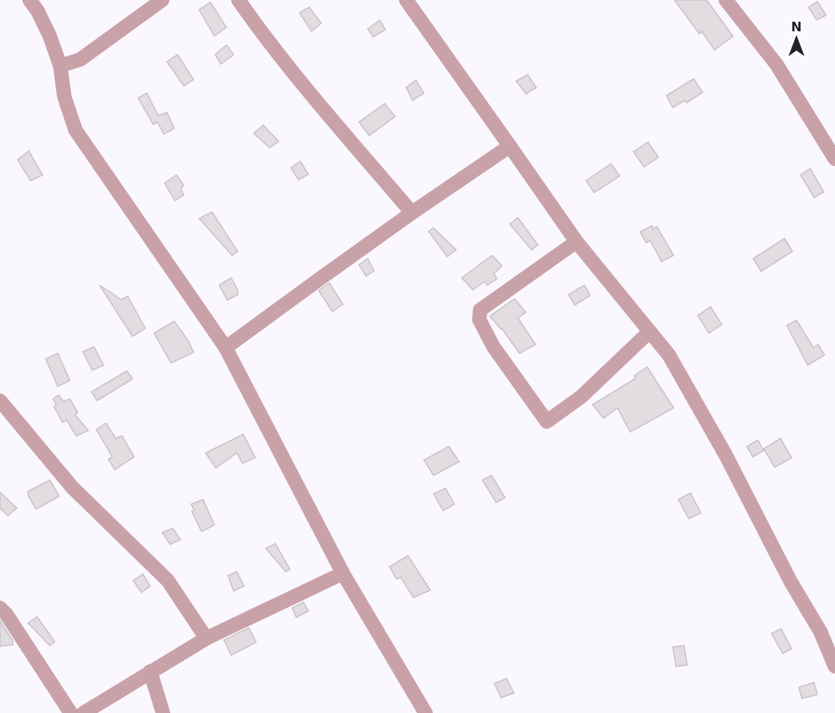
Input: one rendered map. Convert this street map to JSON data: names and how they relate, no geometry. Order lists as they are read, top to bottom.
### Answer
{
  "north": "top"
}
